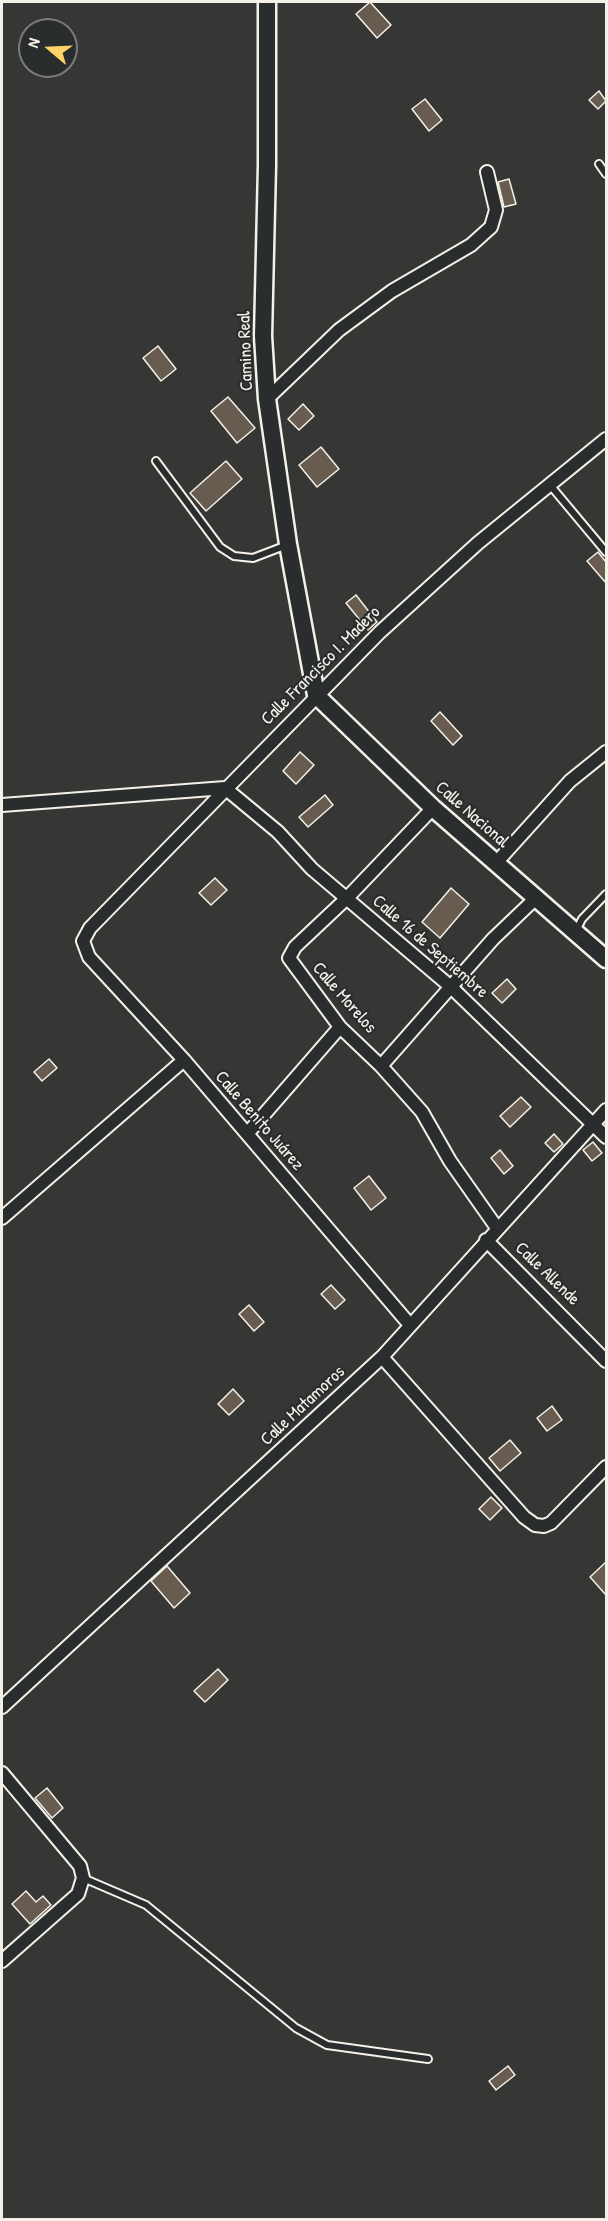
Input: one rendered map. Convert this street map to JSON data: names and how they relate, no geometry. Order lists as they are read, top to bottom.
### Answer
{
  "streets": {
    "street": [
      "Camino Real",
      "Calle Francisco I. Madero",
      "Calle Nacional",
      "Calle 16 de Septiembre",
      "Calle Morelos",
      "Calle Benito Juárez",
      "Calle Allende",
      "Calle Matamoros"
    ]
  },
  "crossings": [
    ["Camino Real", "Calle Francisco I. Madero"],
    ["Camino Real", "Calle Nacional"],
    ["Calle Francisco I. Madero", "Calle Nacional"],
    ["Calle Francisco I. Madero", "Calle 16 de Septiembre"],
    ["Calle Francisco I. Madero", "Calle Benito Juárez"],
    ["Calle Nacional", "Calle Morelos"],
    ["Calle 16 de Septiembre", "Calle Morelos"],
    ["Calle 16 de Septiembre", "Calle Matamoros"],
    ["Calle Morelos", "Calle Matamoros"],
    ["Calle Benito Juárez", "Calle Matamoros"],
    ["Calle Allende", "Calle Matamoros"]
  ],
  "north": "left"
}
